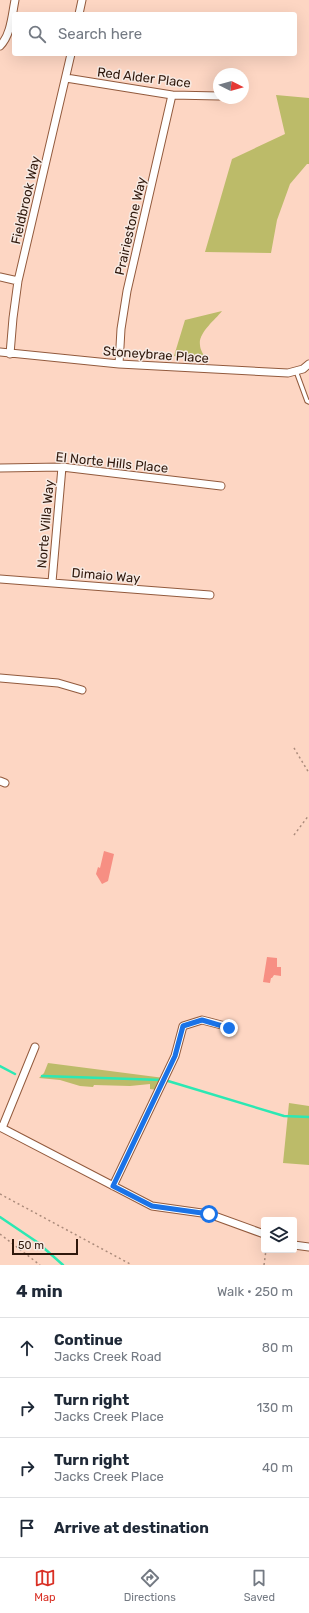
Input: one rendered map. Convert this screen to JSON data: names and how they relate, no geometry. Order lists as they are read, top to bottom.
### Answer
{
  "streets": {
    "street": [
      "Red Alder Place",
      "Fieldbrook Way",
      "Prairiestone Way",
      "Stoneybrae Place",
      "El Norte Hills Place",
      "Norte Villa Way",
      "Dimaio Way"
    ]
  },
  "crossings": [
    ["Red Alder Place", "Fieldbrook Way"],
    ["Red Alder Place", "Prairiestone Way"],
    ["Fieldbrook Way", "Stoneybrae Place"],
    ["Prairiestone Way", "Stoneybrae Place"],
    ["El Norte Hills Place", "Norte Villa Way"],
    ["Norte Villa Way", "Dimaio Way"]
  ],
  "scale_bar": "50 m",
  "north": "right",
  "page": {
    "search": "Search here",
    "scale": "50 m",
    "heading": ["4 min", "Walk · 250 m"],
    "list": [
      ["Continue", "Jacks Creek Road", "80 m"],
      ["Turn right", "Jacks Creek Place", "130 m"],
      ["Turn right", "Jacks Creek Place", "40 m"],
      "Arrive at destination"
    ],
    "nav": ["Map", "Directions", "Saved"]
  }
}
